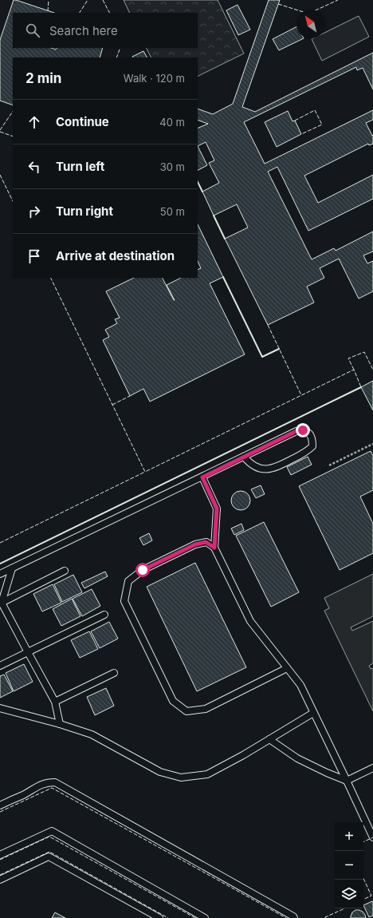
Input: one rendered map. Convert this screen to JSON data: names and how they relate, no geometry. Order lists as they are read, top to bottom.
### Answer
{
  "north": "top left",
  "page": {
    "search": "Search here",
    "heading": ["2 min", "Walk · 120 m"],
    "list": [
      ["Continue", "40 m"],
      ["Turn left", "30 m"],
      ["Turn right", "50 m"],
      "Arrive at destination"
    ],
    "map_buttons": ["+", "−"]
  }
}
